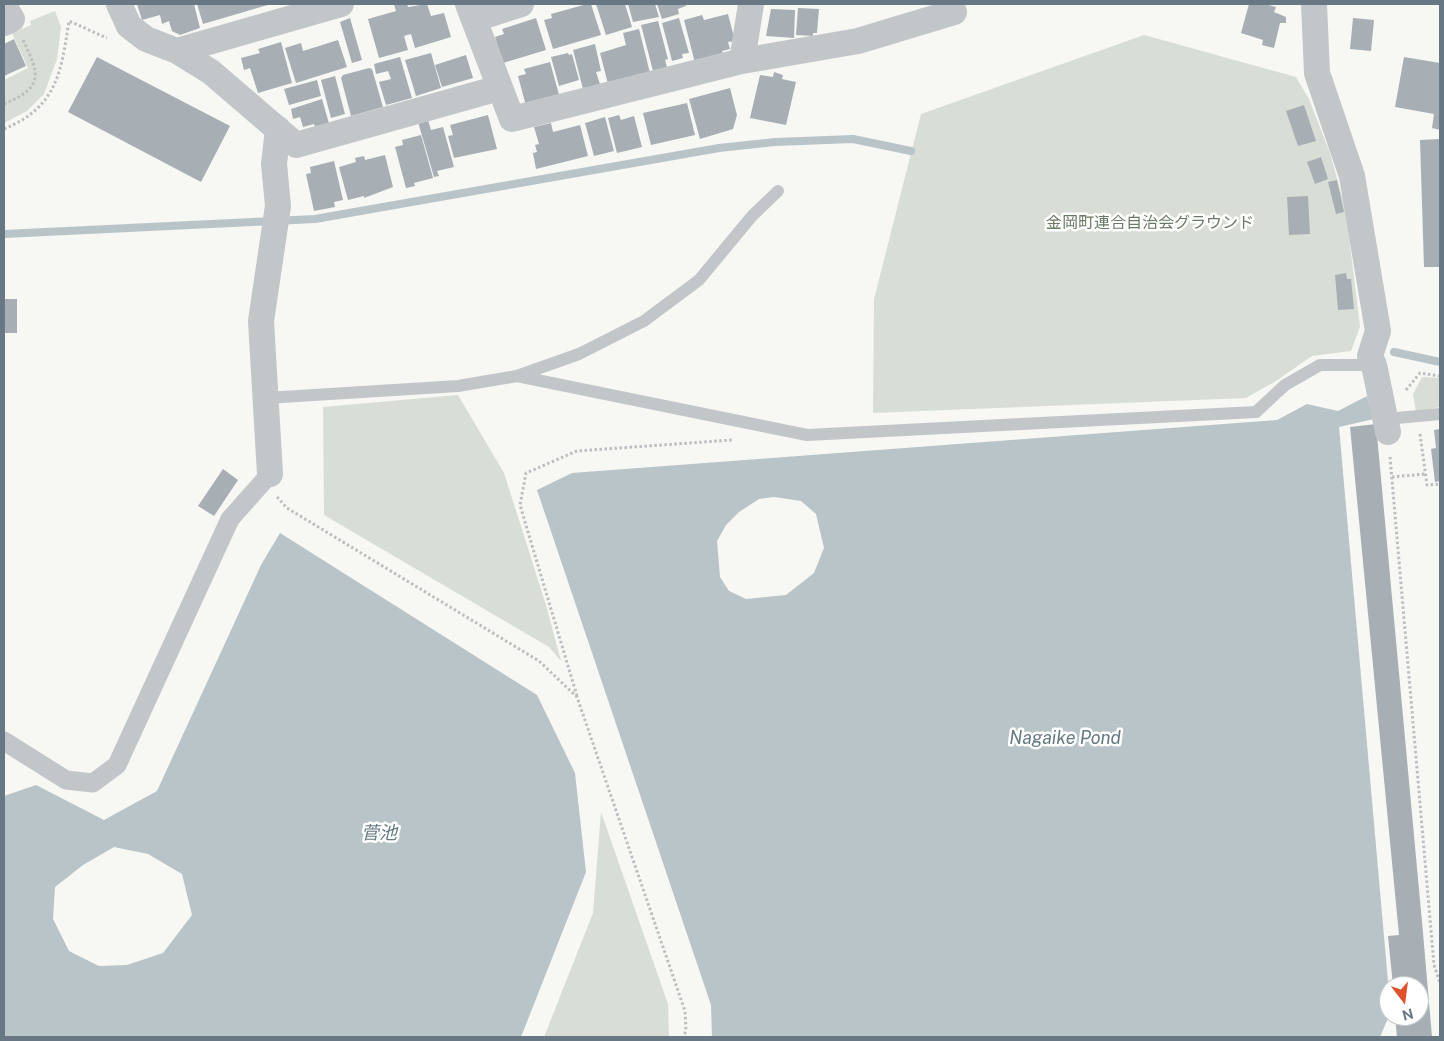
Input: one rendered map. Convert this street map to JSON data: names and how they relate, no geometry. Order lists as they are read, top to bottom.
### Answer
{
  "water": ["Nagaike Pond", "菅池"],
  "parks": ["金岡町連合自治会グラウンド"],
  "north": "bottom"
}
